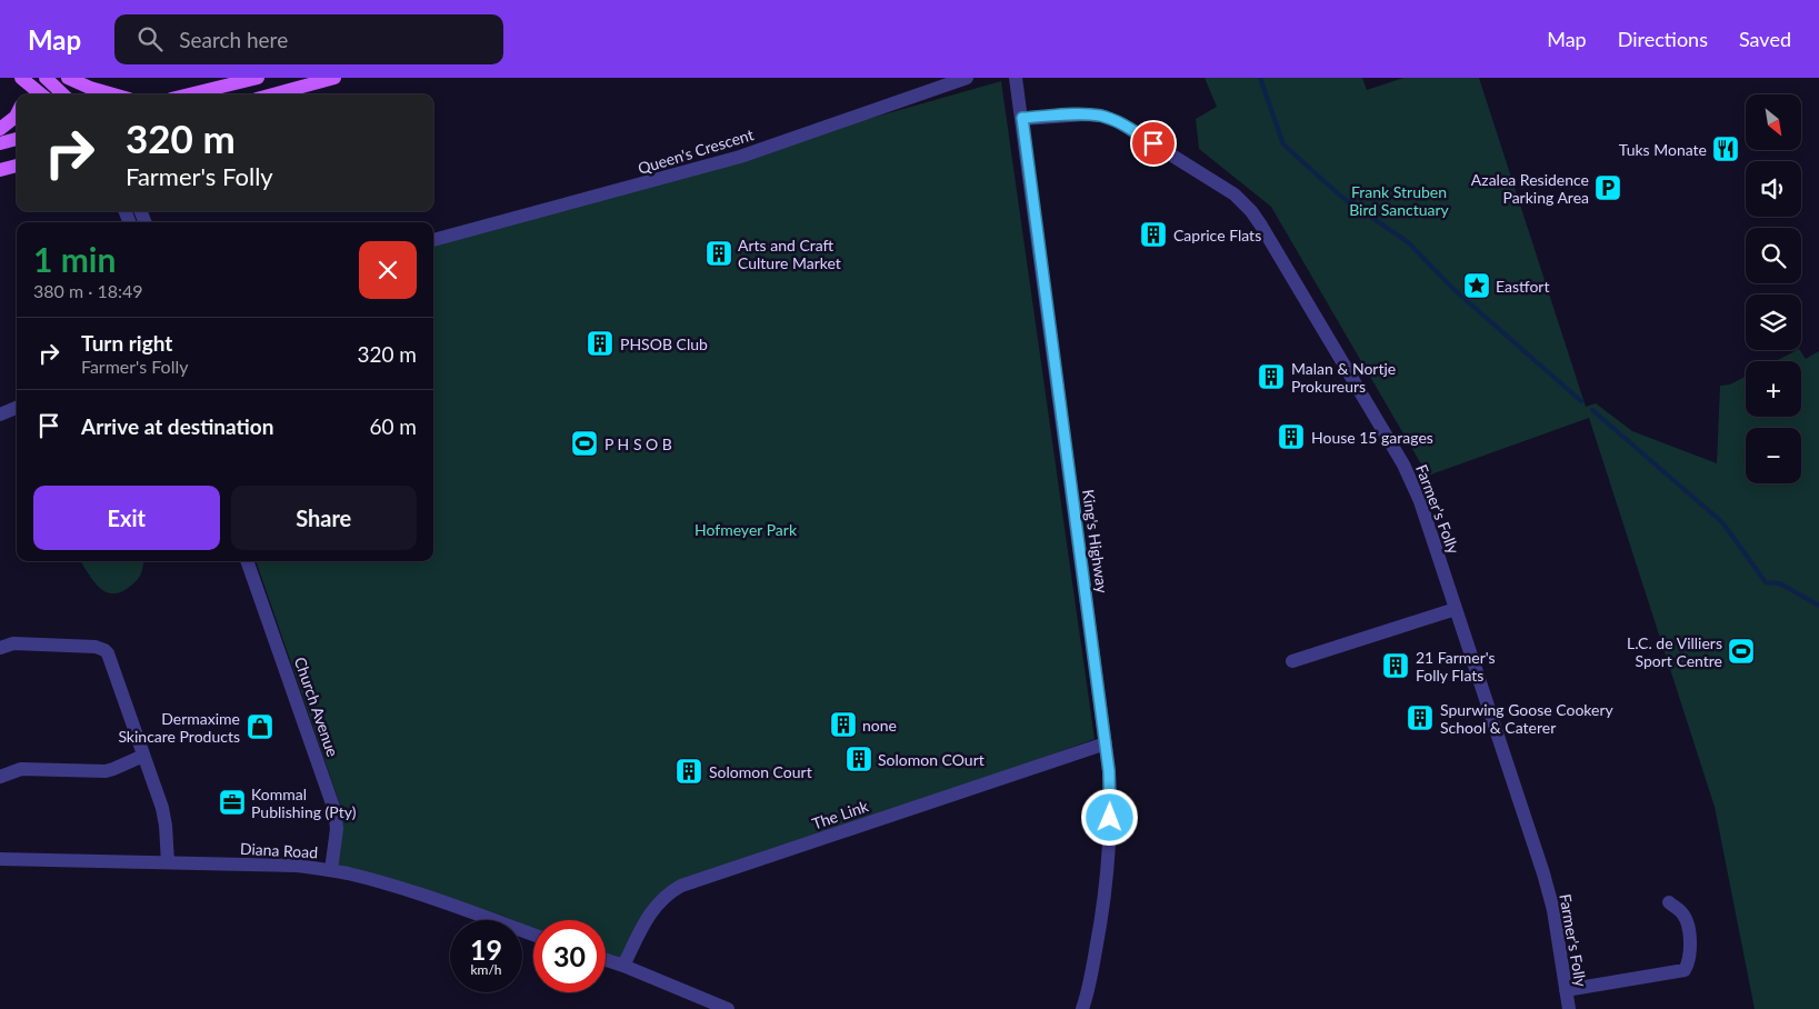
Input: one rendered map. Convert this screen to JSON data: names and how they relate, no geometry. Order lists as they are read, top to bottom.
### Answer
{
  "streets": {
    "street": [
      "Queen's Crescent",
      "Farmer's Folly",
      "King's Highway",
      "Church Avenue",
      "The Link",
      "Diana Road"
    ]
  },
  "crossings": [
    ["Farmer's Folly", "King's Highway"],
    ["King's Highway", "The Link"],
    ["Church Avenue", "Diana Road"]
  ],
  "parks": ["Frank Struben Bird Sanctuary", "Hofmeyer Park"],
  "places": {
    "restaurant": ["Tuks Monate"],
    "parking": ["Azalea Residence Parking Area"],
    "building": [
      "Caprice Flats",
      "Arts and Craft Culture Market",
      "PHSOB Club",
      "Malan & Nortje Prokureurs",
      "House 15 garages",
      "21 Farmer's Folly Flats",
      "Spurwing Goose Cookery School & Caterer",
      "none",
      "Solomon COurt",
      "Solomon Court"
    ],
    "place": ["Eastfort"],
    "sports": ["P H S O B", "L.C. de Villiers Sport Centre"],
    "shop": ["Dermaxime Skincare Products"],
    "office": ["Kommal Publishing (Pty)"]
  },
  "north": "bottom right",
  "page": {
    "header": "Map",
    "search": "Search here",
    "nav": ["Map", "Directions", "Saved"],
    "map_buttons": ["+", "−"],
    "turn": ["320 m", "Farmer's Folly"],
    "heading": ["1 min", "380 m · 18:49"],
    "list": [
      {
        "name": "Turn right",
        "note": "Farmer's Folly",
        "value": "320 m"
      },
      {
        "name": "Arrive at destination",
        "value": "60 m"
      }
    ],
    "buttons": ["Exit", "Share"],
    "speed": "19 km/h",
    "limit": "30"
  }
}
